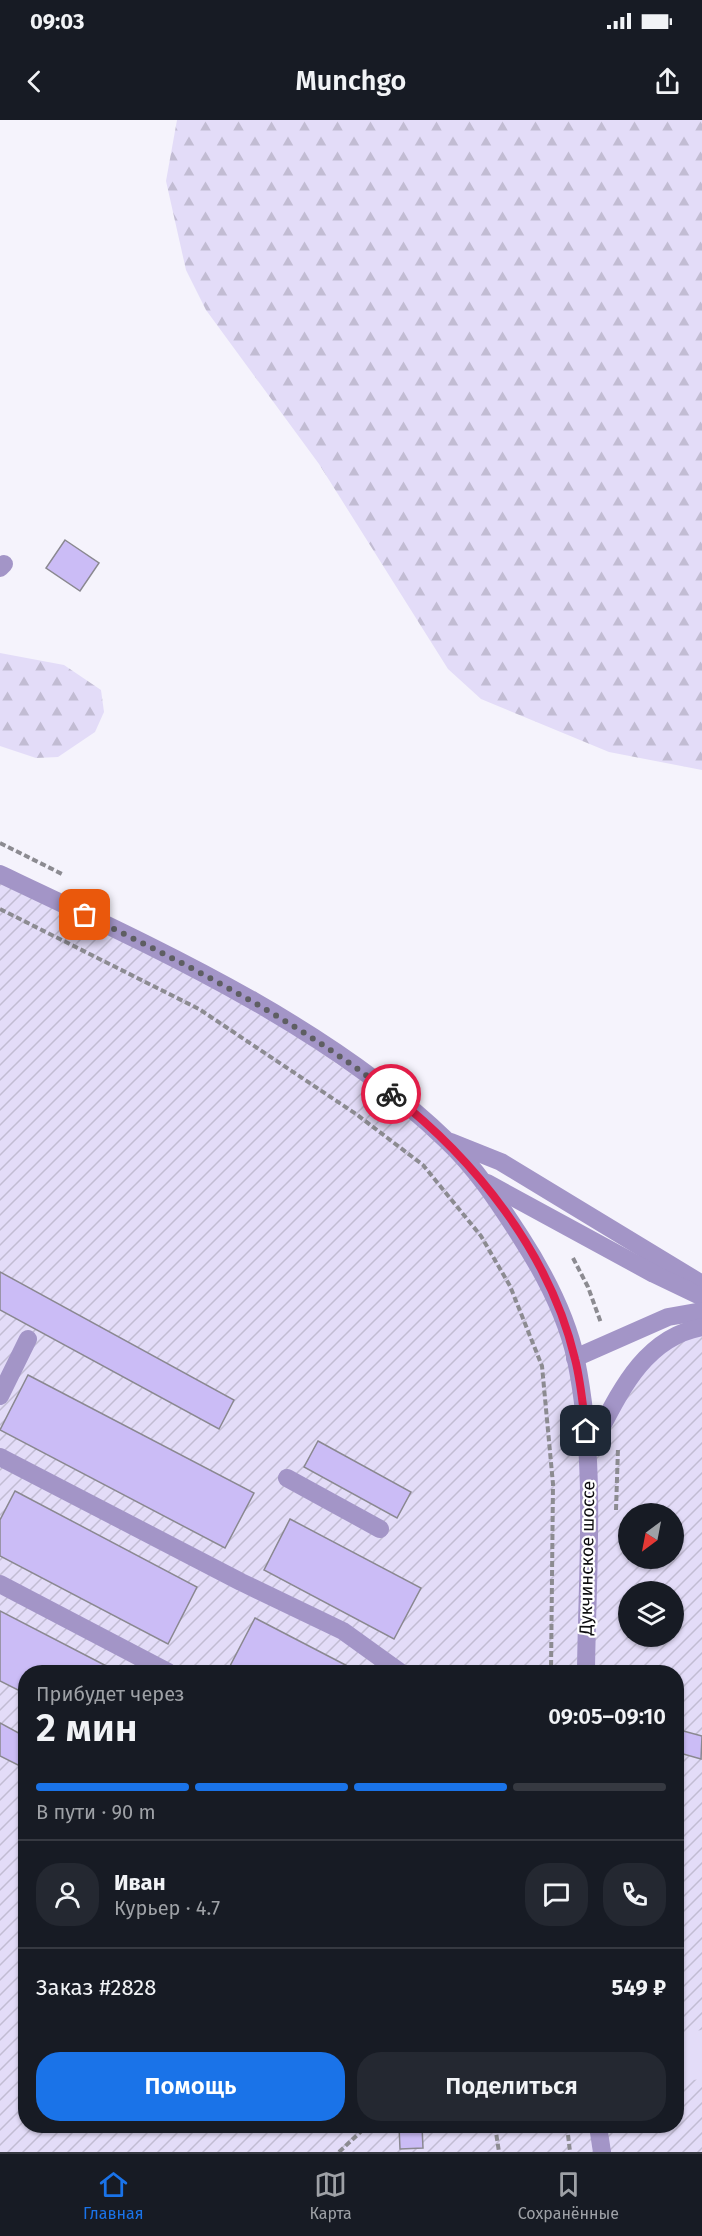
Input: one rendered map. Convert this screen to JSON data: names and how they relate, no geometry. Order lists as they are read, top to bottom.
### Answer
{
  "streets": {
    "street": ["Дукчинское шоссе"]
  },
  "north": "bottom left",
  "page": {
    "status": "09:03",
    "header": "Munchgo",
    "heading": ["2 мин", "Прибудет через", "09:05–09:10"],
    "panel": [
      "Иван",
      "Курьер · 4.7",
      "Заказ #2828",
      "549 ₽"
    ],
    "bar": "В пути · 90 m",
    "buttons": ["Помощь", "Поделиться"],
    "tabs": ["Главная", "Карта", "Сохранённые"]
  }
}
